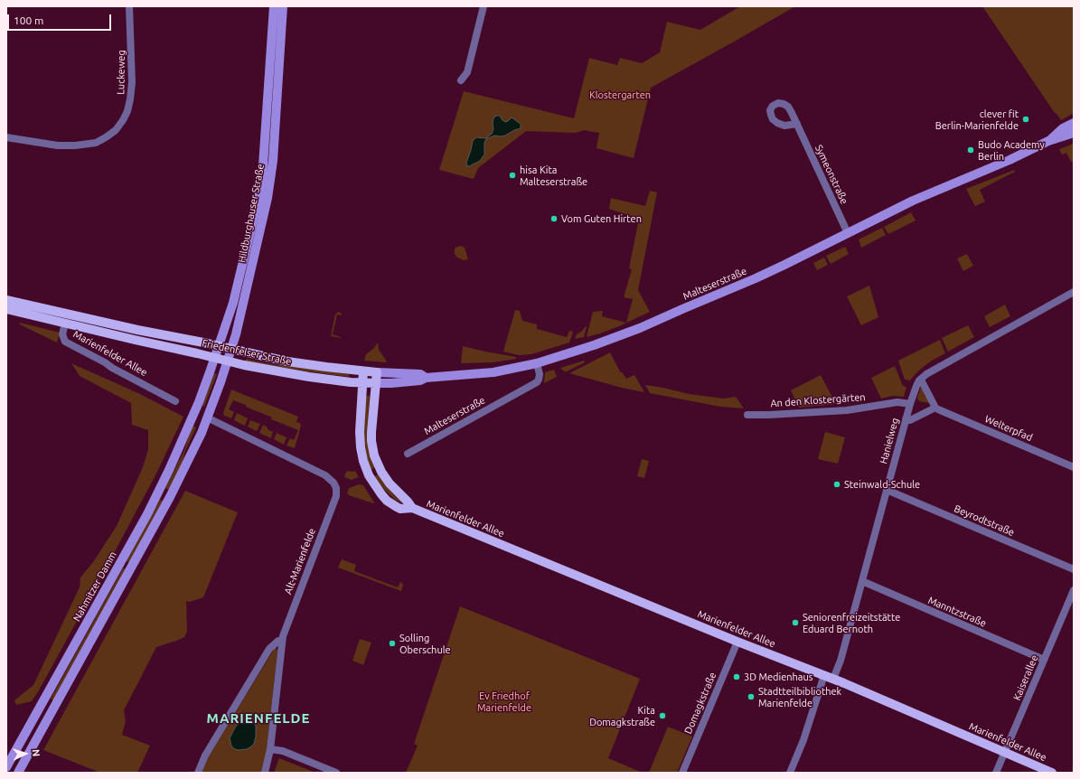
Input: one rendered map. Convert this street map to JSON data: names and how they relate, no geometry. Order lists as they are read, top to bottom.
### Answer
{
  "streets": {
    "main road": [
      "Hildburghauser Straße",
      "Malteserstraße",
      "Friedenfelser Straße",
      "Marienfelder Allee",
      "Nahmitzer Damm"
    ],
    "street": [
      "Luckeweg",
      "Symeonstraße",
      "An den Klostergärten",
      "Welterpfad",
      "Hanielweg",
      "Beyrodtstraße",
      "Alt-Marienfelde",
      "Manntzstraße",
      "Kaiserallee",
      "Domagkstraße"
    ]
  },
  "crossings": [
    ["Symeonstraße", "Malteserstraße"],
    ["Hildburghauser Straße", "Friedenfelser Straße"],
    ["Hildburghauser Straße", "Alt-Marienfelde"],
    ["Malteserstraße", "Friedenfelser Straße"],
    ["Friedenfelser Straße", "Marienfelder Allee"],
    ["Marienfelder Allee", "Hanielweg"],
    ["Marienfelder Allee", "Kaiserallee"],
    ["Marienfelder Allee", "Domagkstraße"],
    ["An den Klostergärten", "Hanielweg"],
    ["Hanielweg", "Beyrodtstraße"],
    ["Hanielweg", "Manntzstraße"],
    ["Manntzstraße", "Kaiserallee"]
  ],
  "districts": ["MARIENFELDE"],
  "parks": ["Klostergarten", "Ev Friedhof Marienfelde"],
  "places": [
    "clever fit Berlin-Marienfelde",
    "Budo Academy Berlin",
    "hisa Kita Malteserstraße",
    "Vom Guten Hirten",
    "Steinwald-Schule",
    "Seniorenfreizeitstätte Eduard Bernoth",
    "Solling Oberschule",
    "3D Medienhaus",
    "Stadtteilbibliothek Marienfelde",
    "Kita Domagkstraße"
  ],
  "scale_bar": "100 m",
  "north": "right"
}
